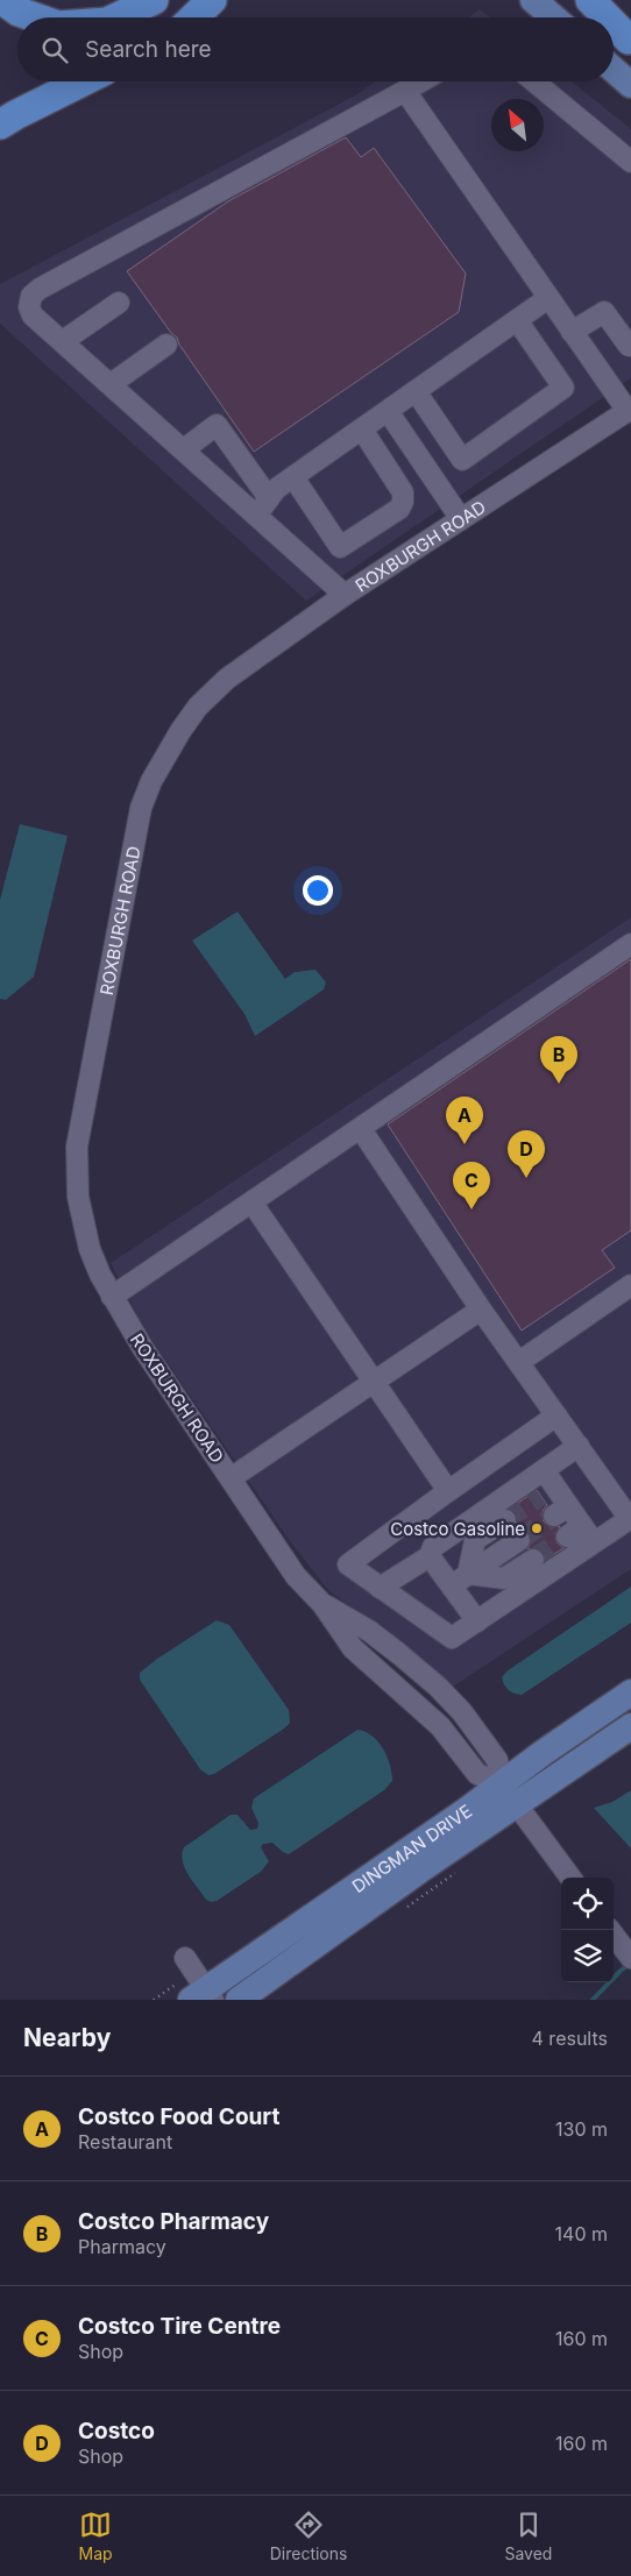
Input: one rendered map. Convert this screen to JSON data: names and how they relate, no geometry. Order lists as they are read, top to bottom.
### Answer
{
  "streets": {
    "main road": ["DINGMAN DRIVE"],
    "street": ["ROXBURGH ROAD"]
  },
  "crossings": [
    ["ROXBURGH ROAD", "DINGMAN DRIVE"]
  ],
  "places": ["Costco Gasoline"],
  "north": "top left",
  "page": {
    "search": "Search here",
    "pins": [
      "B",
      "A",
      "D",
      "C"
    ],
    "heading": ["Nearby", "4 results"],
    "list": [
      {
        "mark": "A",
        "name": "Costco Food Court",
        "note": "Restaurant",
        "value": "130 m"
      },
      {
        "mark": "B",
        "name": "Costco Pharmacy",
        "note": "Pharmacy",
        "value": "140 m"
      },
      {
        "mark": "C",
        "name": "Costco Tire Centre",
        "note": "Shop",
        "value": "160 m"
      },
      {
        "mark": "D",
        "name": "Costco",
        "note": "Shop",
        "value": "160 m"
      }
    ],
    "nav": ["Map", "Directions", "Saved"]
  }
}
